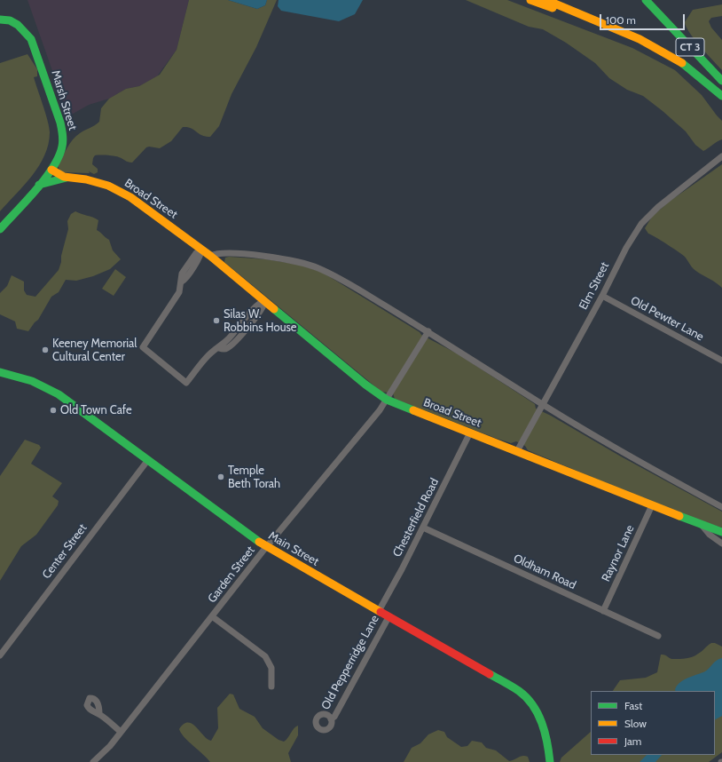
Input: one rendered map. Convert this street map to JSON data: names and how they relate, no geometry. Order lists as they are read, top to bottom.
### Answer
{
  "streets": {
    "main road": [
      "CT 3",
      "Marsh Street",
      "Broad Street",
      "Main Street"
    ],
    "street": [
      "Elm Street",
      "Old Pewter Lane",
      "Chesterfield Road",
      "Center Street",
      "Raynor Lane",
      "Oldham Road",
      "Garden Street",
      "Old Pepperridge Lane"
    ]
  },
  "crossings": [
    ["Marsh Street", "Broad Street"],
    ["Broad Street", "Elm Street"],
    ["Broad Street", "Chesterfield Road"],
    ["Broad Street", "Raynor Lane"],
    ["Broad Street", "Garden Street"],
    ["Elm Street", "Old Pewter Lane"],
    ["Chesterfield Road", "Main Street"],
    ["Chesterfield Road", "Oldham Road"],
    ["Main Street", "Center Street"],
    ["Main Street", "Garden Street"],
    ["Main Street", "Old Pepperridge Lane"],
    ["Raynor Lane", "Oldham Road"]
  ],
  "places": [
    "Silas W. Robbins House",
    "Keeney Memorial Cultural Center",
    "Old Town Cafe",
    "Temple Beth Torah"
  ],
  "legend": ["Fast", "Slow", "Jam"],
  "scale_bar": "100 m"
}
